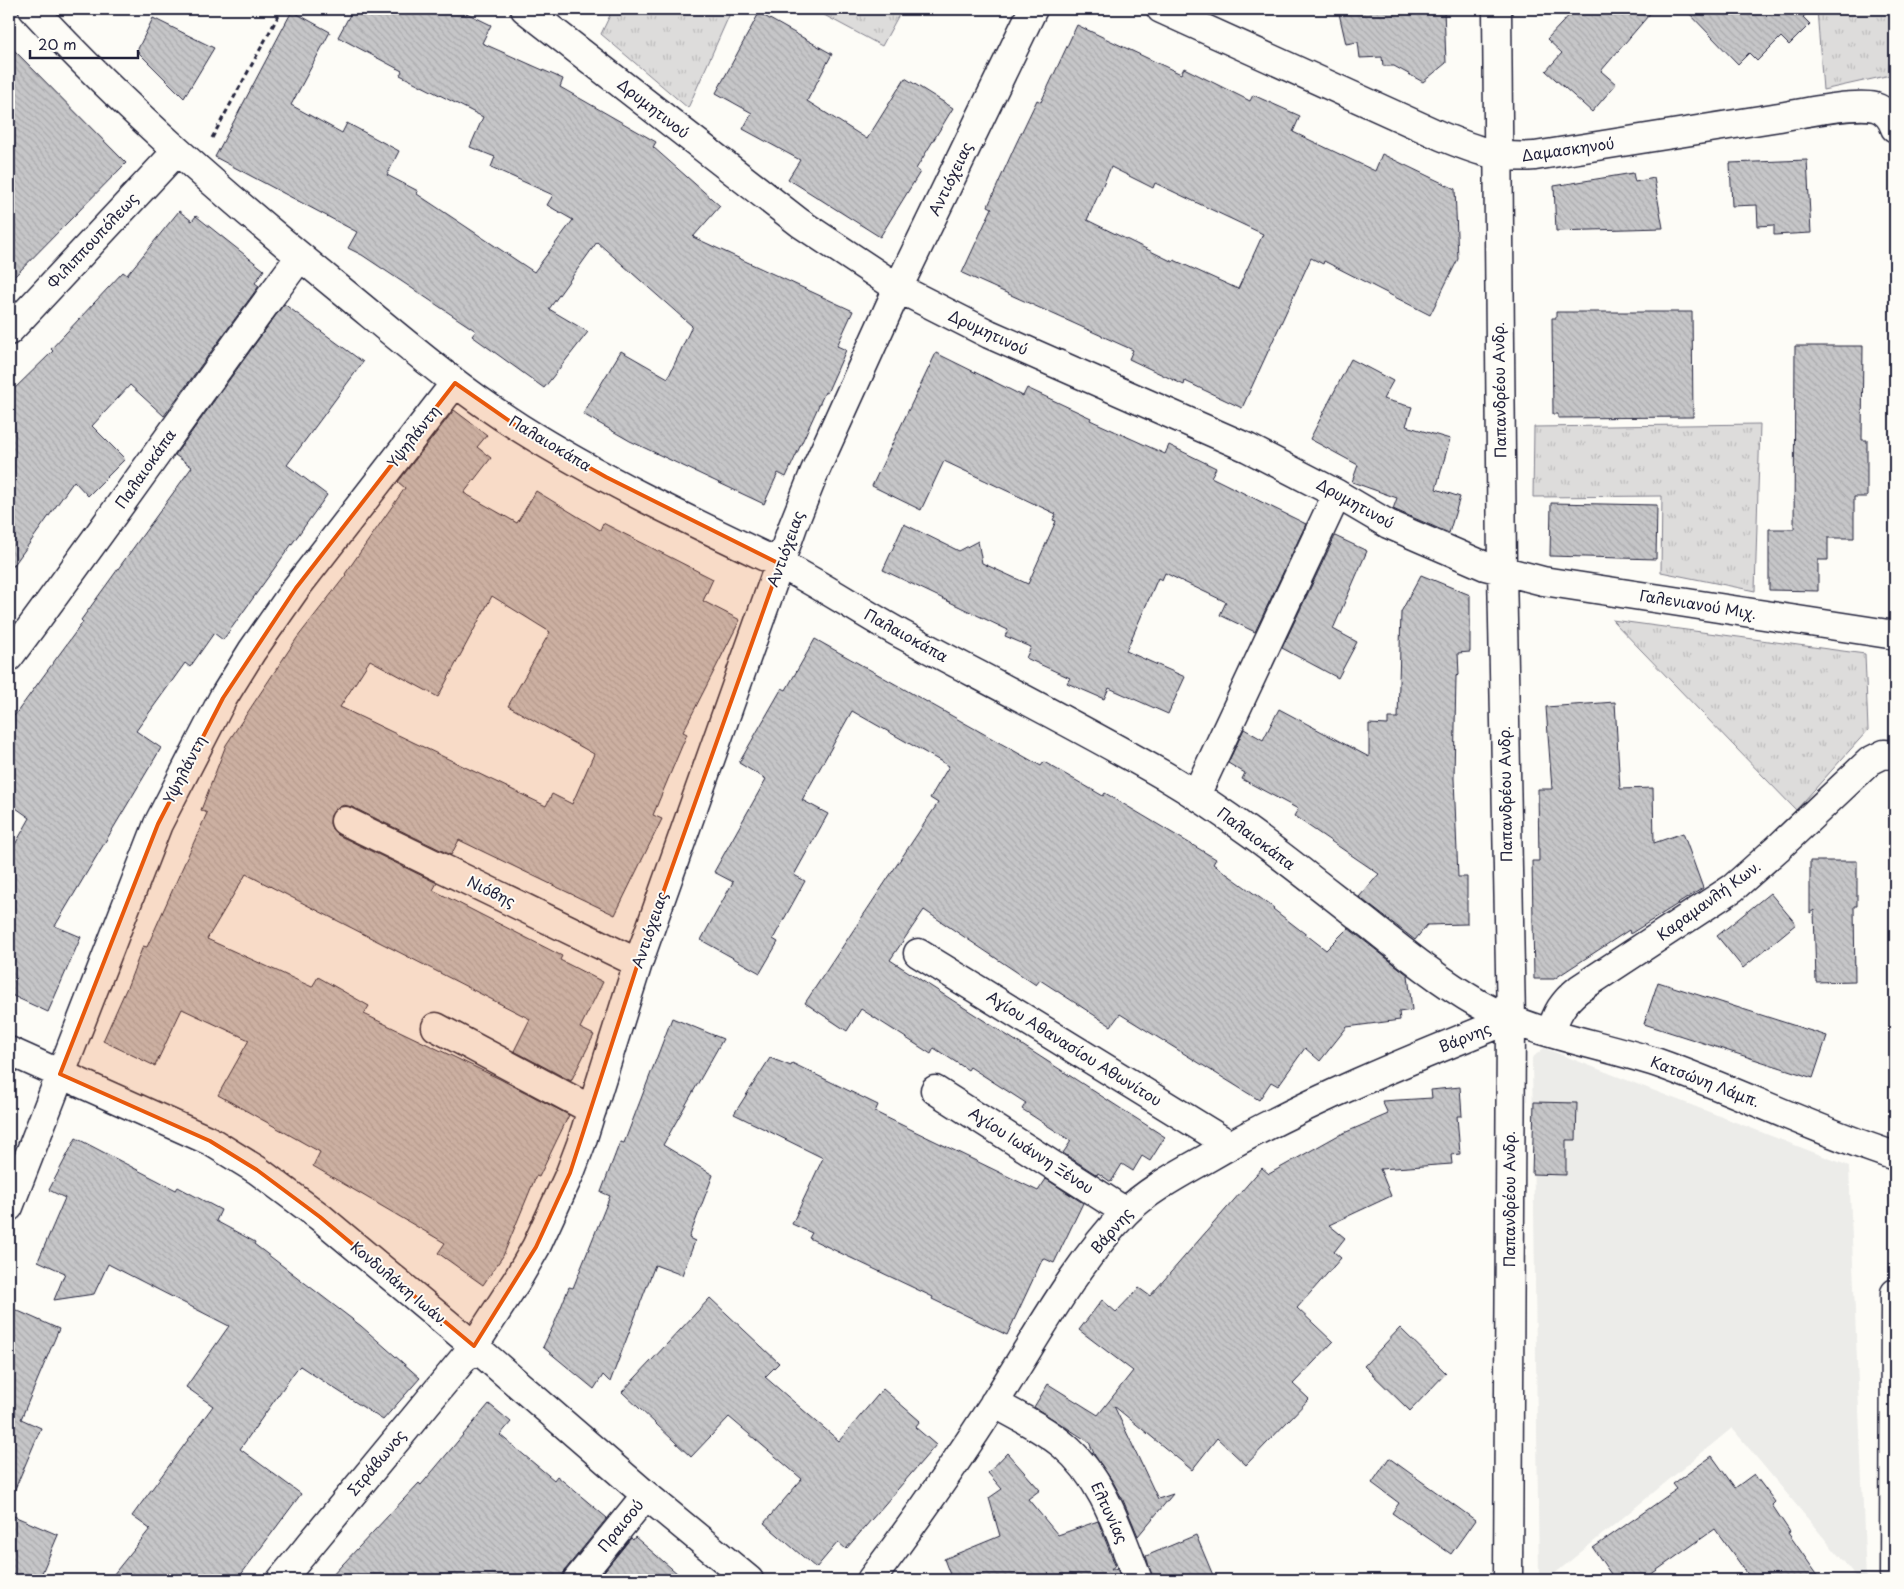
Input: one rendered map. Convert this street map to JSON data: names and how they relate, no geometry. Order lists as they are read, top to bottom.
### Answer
{
  "streets": {
    "street": [
      "Δρυμητινού",
      "Δαμασκηνού",
      "Αντιόχειας",
      "Φιλιππουπόλεως",
      "Παπανδρέου Ανδρ.",
      "Υψηλάντη",
      "Παλαιοκάπα",
      "Γαλενιανού Μιχ.",
      "Νιόβης",
      "Καραμανλή Κων.",
      "Βάρνης",
      "Αγίου Αθανασίου Αθωνίτου",
      "Κατσώνη Λάμπ.",
      "Αγίου Ιωάννη Ξένου",
      "Κονδυλάκη Ιωάν.",
      "Στράβωνος",
      "Ελτυνίας",
      "Πραισού"
    ]
  },
  "crossings": [
    ["Δρυμητινού", "Αντιόχειας"],
    ["Δρυμητινού", "Παπανδρέου Ανδρ."],
    ["Δρυμητινού", "Γαλενιανού Μιχ."],
    ["Δαμασκηνού", "Παπανδρέου Ανδρ."],
    ["Αντιόχειας", "Παλαιοκάπα"],
    ["Αντιόχειας", "Νιόβης"],
    ["Αντιόχειας", "Κονδυλάκη Ιωάν."],
    ["Αντιόχειας", "Στράβωνος"],
    ["Φιλιππουπόλεως", "Παλαιοκάπα"],
    ["Παπανδρέου Ανδρ.", "Παλαιοκάπα"],
    ["Παπανδρέου Ανδρ.", "Γαλενιανού Μιχ."],
    ["Παπανδρέου Ανδρ.", "Βάρνης"],
    ["Παπανδρέου Ανδρ.", "Κατσώνη Λάμπ."],
    ["Υψηλάντη", "Παλαιοκάπα"],
    ["Υψηλάντη", "Κονδυλάκη Ιωάν."],
    ["Παλαιοκάπα", "Βάρνης"],
    ["Παλαιοκάπα", "Κατσώνη Λάμπ."],
    ["Καραμανλή Κων.", "Κατσώνη Λάμπ."],
    ["Βάρνης", "Αγίου Αθανασίου Αθωνίτου"],
    ["Βάρνης", "Κατσώνη Λάμπ."],
    ["Βάρνης", "Αγίου Ιωάννη Ξένου"],
    ["Βάρνης", "Ελτυνίας"],
    ["Κονδυλάκη Ιωάν.", "Στράβωνος"],
    ["Κονδυλάκη Ιωάν.", "Πραισού"]
  ],
  "scale_bar": "20 m"
}
